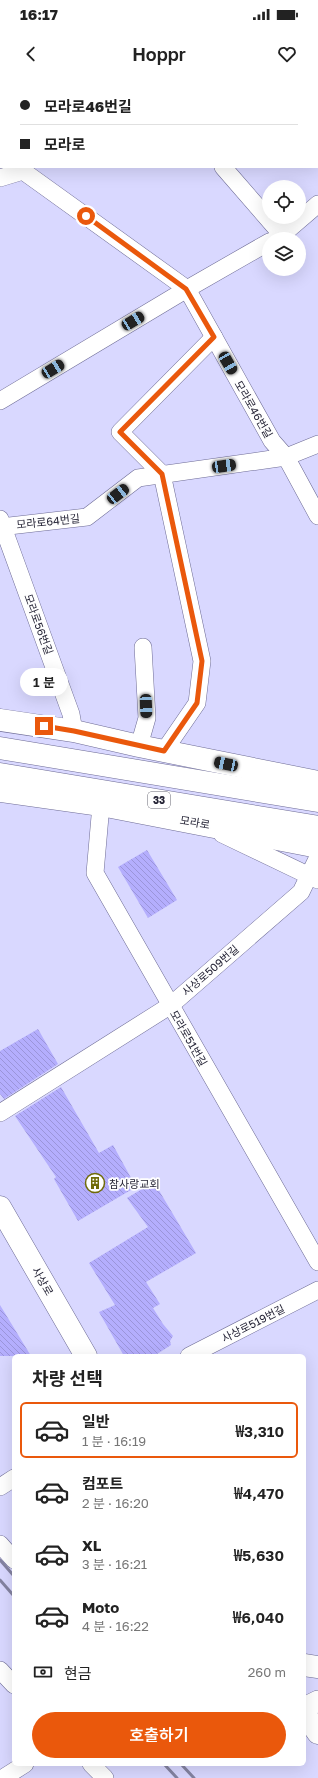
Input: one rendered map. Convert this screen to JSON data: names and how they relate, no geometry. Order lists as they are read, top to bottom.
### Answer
{
  "streets": {
    "main road": ["33", "모라로", "사상로"],
    "street": [
      "모라로46번길",
      "모라로64번길",
      "모라로56번길",
      "사상로509번길",
      "모라로51번길",
      "사상로519번길"
    ]
  },
  "crossings": [
    ["모라로46번길", "모라로64번길"],
    ["모라로64번길", "모라로56번길"],
    ["모라로", "모라로51번길"],
    ["사상로509번길", "모라로51번길"]
  ],
  "places": {
    "building": ["참사랑교회"]
  },
  "page": {
    "status": "16:17",
    "header": "Hoppr",
    "banner": ["모라로46번길", "모라로"],
    "bubble": "1 분",
    "heading": "차량 선택",
    "list": [
      {
        "name": "일반",
        "note": "1 분 · 16:19",
        "value": "₩3,310"
      },
      {
        "name": "컴포트",
        "note": "2 분 · 16:20",
        "value": "₩4,470"
      },
      {
        "name": "XL",
        "note": "3 분 · 16:21",
        "value": "₩5,630"
      },
      {
        "name": "Moto",
        "note": "4 분 · 16:22",
        "value": "₩6,040"
      }
    ],
    "pay": ["현금", "260 m"],
    "buttons": "호출하기"
  }
}
